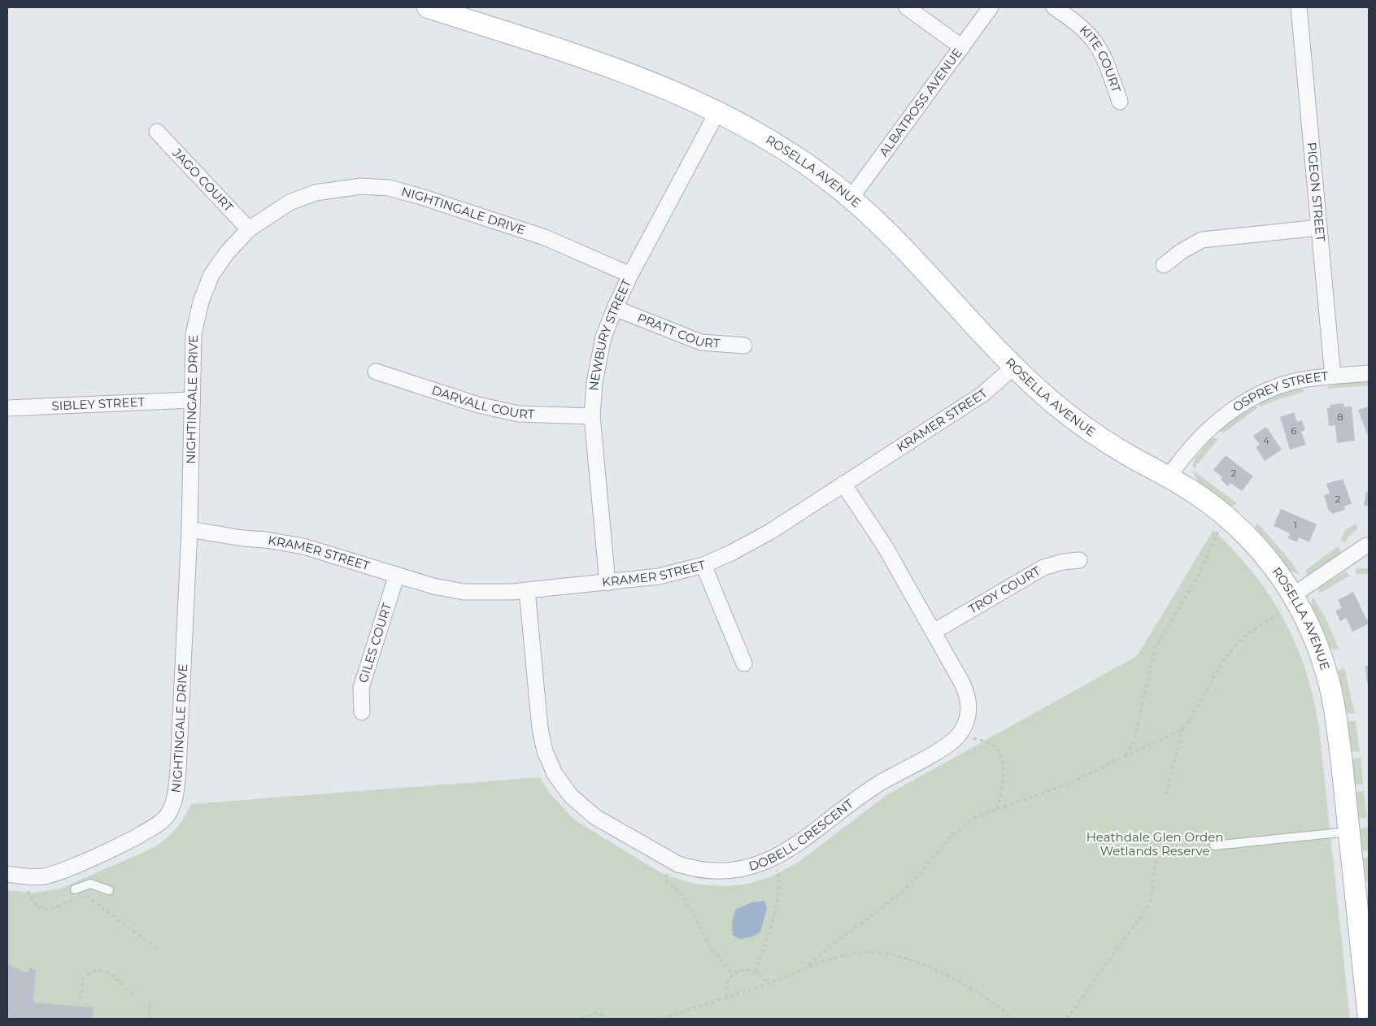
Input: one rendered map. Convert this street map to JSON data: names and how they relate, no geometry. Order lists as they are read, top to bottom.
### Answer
{
  "streets": {
    "street": [
      "KITE COURT",
      "ALBATROSS AVENUE",
      "ROSELLA AVENUE",
      "JAGO COURT",
      "PIGEON STREET",
      "NIGHTINGALE DRIVE",
      "PRATT COURT",
      "NEWBURY STREET",
      "OSPREY STREET",
      "DARVALL COURT",
      "SIBLEY STREET",
      "KRAMER STREET",
      "TROY COURT",
      "GILES COURT",
      "DOBELL CRESCENT"
    ]
  },
  "crossings": [
    ["ALBATROSS AVENUE", "ROSELLA AVENUE"],
    ["ROSELLA AVENUE", "NEWBURY STREET"],
    ["ROSELLA AVENUE", "OSPREY STREET"],
    ["ROSELLA AVENUE", "KRAMER STREET"],
    ["JAGO COURT", "NIGHTINGALE DRIVE"],
    ["PIGEON STREET", "OSPREY STREET"],
    ["NIGHTINGALE DRIVE", "NEWBURY STREET"],
    ["NIGHTINGALE DRIVE", "SIBLEY STREET"],
    ["NIGHTINGALE DRIVE", "KRAMER STREET"],
    ["PRATT COURT", "NEWBURY STREET"],
    ["NEWBURY STREET", "DARVALL COURT"],
    ["NEWBURY STREET", "KRAMER STREET"],
    ["KRAMER STREET", "GILES COURT"],
    ["KRAMER STREET", "DOBELL CRESCENT"],
    ["TROY COURT", "DOBELL CRESCENT"]
  ],
  "parks": ["Heathdale Glen Orden Wetlands Reserve"],
  "house_numbers": [
    "8",
    "6",
    "4",
    "2",
    "2",
    "1"
  ]
}
